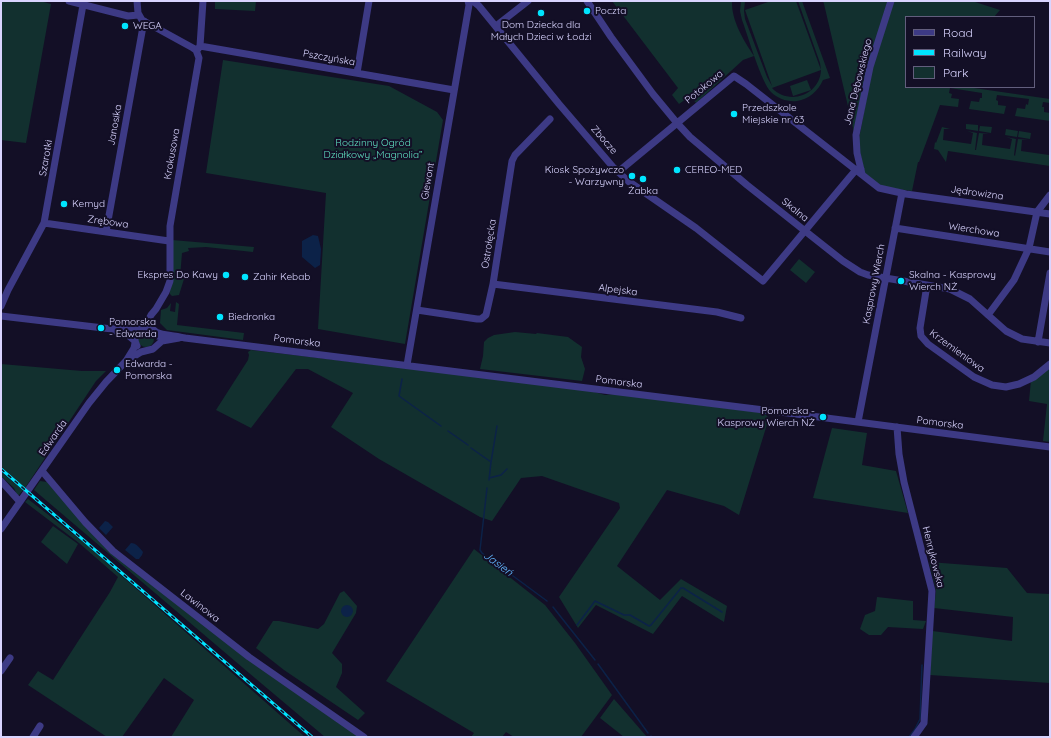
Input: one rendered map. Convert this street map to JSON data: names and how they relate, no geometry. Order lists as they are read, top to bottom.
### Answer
{
  "streets": {
    "street": [
      "Pszczyńska",
      "Jana Dębowskiego",
      "Potokowa",
      "Janosika",
      "Zbocze",
      "Krokusowa",
      "Szarotki",
      "Giewont",
      "Jędrowizna",
      "Skalna",
      "Zrębowa",
      "Wierchowa",
      "Ostrołęcka",
      "Kasprowy Wierch",
      "Alpejska",
      "Pomorska",
      "Krzemieniowa",
      "Edwarda",
      "Henrykowska",
      "Lawinowa"
    ]
  },
  "crossings": [
    ["Pszczyńska", "Janosika"],
    ["Pszczyńska", "Krokusowa"],
    ["Pszczyńska", "Giewont"],
    ["Jana Dębowskiego", "Potokowa"],
    ["Potokowa", "Zbocze"],
    ["Potokowa", "Skalna"],
    ["Janosika", "Zrębowa"],
    ["Zbocze", "Skalna"],
    ["Krokusowa", "Zrębowa"],
    ["Krokusowa", "Pomorska"],
    ["Krokusowa", "Edwarda"],
    ["Szarotki", "Zrębowa"],
    ["Giewont", "Ostrołęcka"],
    ["Giewont", "Pomorska"],
    ["Jędrowizna", "Kasprowy Wierch"],
    ["Skalna", "Kasprowy Wierch"],
    ["Skalna", "Krzemieniowa"],
    ["Wierchowa", "Kasprowy Wierch"],
    ["Ostrołęcka", "Alpejska"],
    ["Kasprowy Wierch", "Pomorska"],
    ["Pomorska", "Edwarda"],
    ["Pomorska", "Henrykowska"],
    ["Edwarda", "Lawinowa"]
  ],
  "water": ["Jasień"],
  "parks": ["Rodzinny Ogród Działkowy „Magnolia”"],
  "places": [
    "Poczta",
    "Dom Dziecka dla Małych Dzieci w Łodzi",
    "WEGA",
    "Przedszkole Miejskie nr 63",
    "CEREO-MED",
    "Kiosk Spożywczo - Warzywny",
    "Żabka",
    "Kemyd",
    "Ekspres Do Kawy",
    "Zahir Kebab",
    "Skalna - Kasprowy Wierch NŻ",
    "Biedronka",
    "Pomorska - Edwarda",
    "Edwarda - Pomorska",
    "Pomorska - Kasprowy Wierch NŻ"
  ],
  "legend": ["Road", "Railway", "Park"]
}
